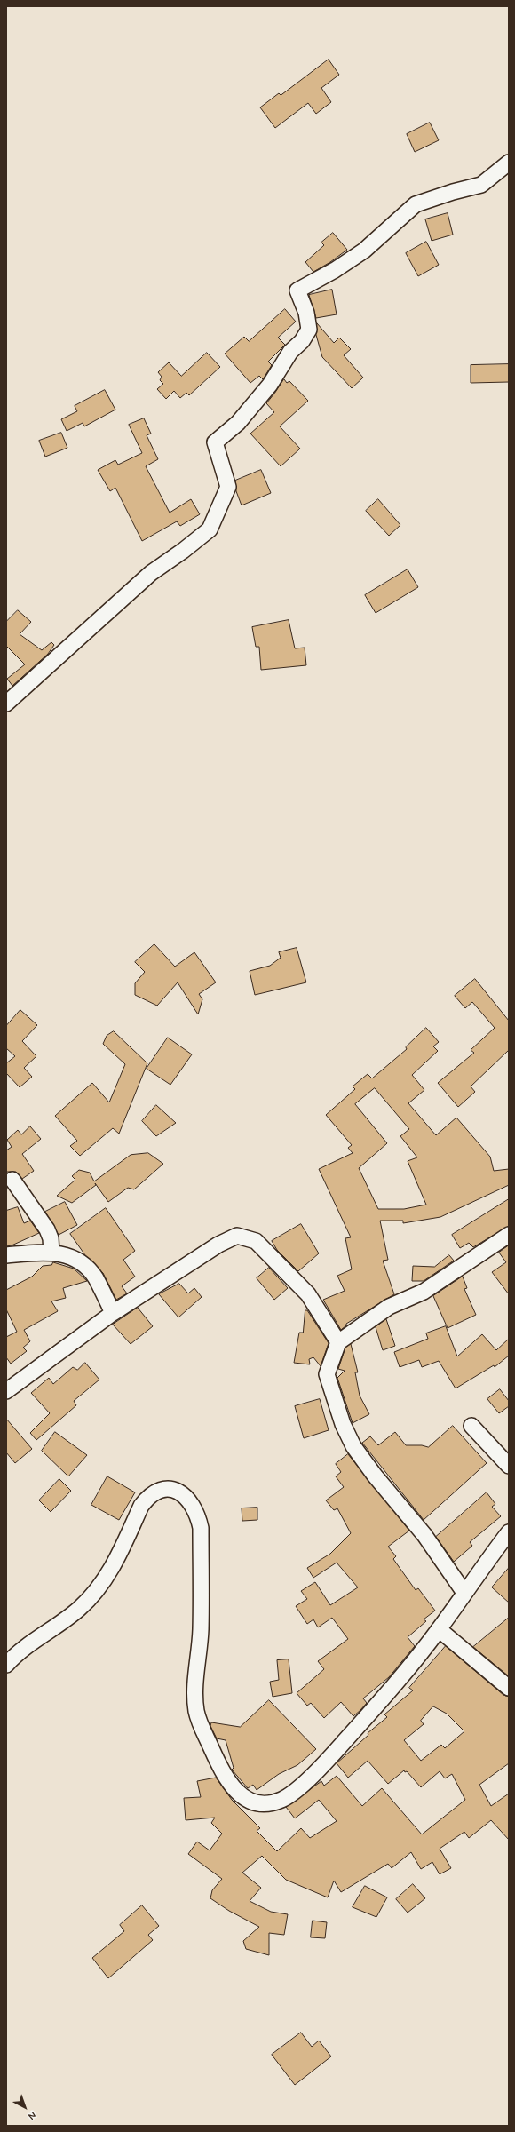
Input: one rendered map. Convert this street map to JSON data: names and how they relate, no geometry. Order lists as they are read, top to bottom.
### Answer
{
  "north": "bottom right"
}
